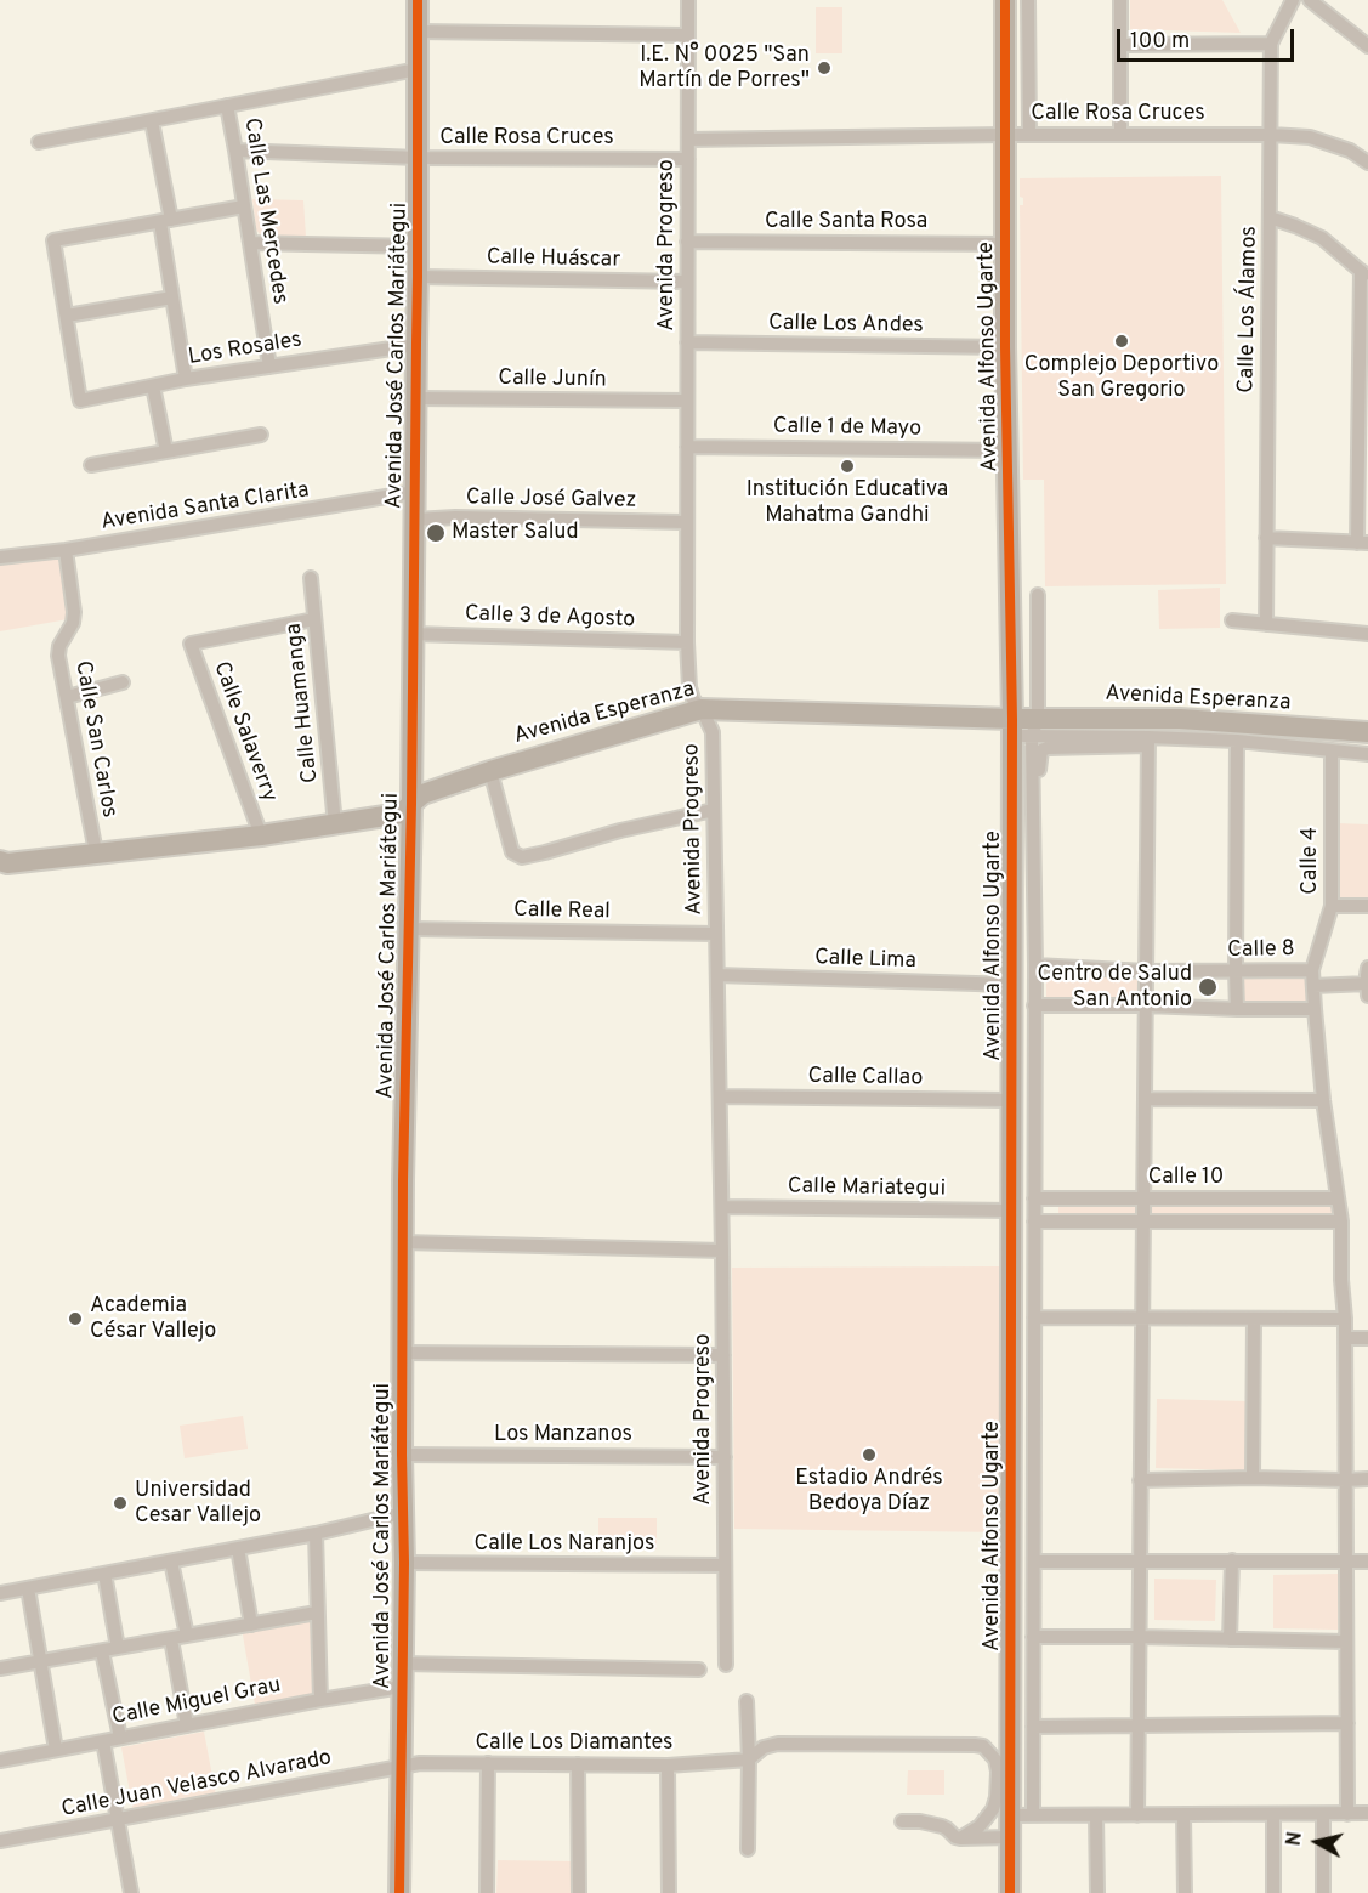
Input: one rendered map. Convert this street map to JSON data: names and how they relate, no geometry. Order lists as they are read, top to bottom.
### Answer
{
  "streets": {
    "street": [
      "Calle Rosa Cruces",
      "Calle Las Mercedes",
      "Calle Santa Rosa",
      "Avenida Progreso",
      "Calle Huáscar",
      "Calle Los Álamos",
      "Calle Los Andes",
      "Los Rosales",
      "Avenida José Carlos Mariátegui",
      "Avenida Alfonso Ugarte",
      "Calle Junín",
      "Calle 1 de Mayo",
      "Calle José Galvez",
      "Avenida Santa Clarita",
      "Calle 3 de Agosto",
      "Avenida Esperanza",
      "Calle Huamanga",
      "Calle Salaverry",
      "Calle San Carlos",
      "Calle 4",
      "Calle Real",
      "Calle 8",
      "Calle Lima",
      "Calle Callao",
      "Calle 10",
      "Calle Mariategui",
      "Los Manzanos",
      "Calle Los Naranjos",
      "Calle Miguel Grau",
      "Calle Los Diamantes",
      "Calle Juan Velasco Alvarado"
    ]
  },
  "crossings": [
    ["Calle Rosa Cruces", "Calle Las Mercedes"],
    ["Calle Rosa Cruces", "Avenida Progreso"],
    ["Calle Rosa Cruces", "Calle Los Álamos"],
    ["Calle Rosa Cruces", "Avenida José Carlos Mariátegui"],
    ["Calle Rosa Cruces", "Avenida Alfonso Ugarte"],
    ["Calle Las Mercedes", "Los Rosales"],
    ["Calle Santa Rosa", "Avenida Progreso"],
    ["Calle Santa Rosa", "Avenida Alfonso Ugarte"],
    ["Avenida Progreso", "Calle Huáscar"],
    ["Avenida Progreso", "Calle Los Andes"],
    ["Avenida Progreso", "Calle Junín"],
    ["Avenida Progreso", "Calle 1 de Mayo"],
    ["Avenida Progreso", "Calle José Galvez"],
    ["Avenida Progreso", "Calle 3 de Agosto"],
    ["Avenida Progreso", "Avenida Esperanza"],
    ["Avenida Progreso", "Calle Real"],
    ["Avenida Progreso", "Calle Lima"],
    ["Avenida Progreso", "Calle Callao"],
    ["Avenida Progreso", "Calle Mariategui"],
    ["Avenida Progreso", "Los Manzanos"],
    ["Avenida Progreso", "Calle Los Naranjos"],
    ["Calle Huáscar", "Avenida José Carlos Mariátegui"],
    ["Calle Los Andes", "Avenida Alfonso Ugarte"],
    ["Los Rosales", "Avenida José Carlos Mariátegui"],
    ["Avenida José Carlos Mariátegui", "Calle Junín"],
    ["Avenida José Carlos Mariátegui", "Calle José Galvez"],
    ["Avenida José Carlos Mariátegui", "Avenida Santa Clarita"],
    ["Avenida José Carlos Mariátegui", "Calle 3 de Agosto"],
    ["Avenida José Carlos Mariátegui", "Avenida Esperanza"],
    ["Avenida José Carlos Mariátegui", "Calle Real"],
    ["Avenida José Carlos Mariátegui", "Los Manzanos"],
    ["Avenida José Carlos Mariátegui", "Calle Los Naranjos"],
    ["Avenida José Carlos Mariátegui", "Calle Miguel Grau"],
    ["Avenida José Carlos Mariátegui", "Calle Los Diamantes"],
    ["Avenida José Carlos Mariátegui", "Calle Juan Velasco Alvarado"],
    ["Avenida Alfonso Ugarte", "Calle 1 de Mayo"],
    ["Avenida Alfonso Ugarte", "Avenida Esperanza"],
    ["Avenida Alfonso Ugarte", "Calle 8"],
    ["Avenida Alfonso Ugarte", "Calle Lima"],
    ["Avenida Alfonso Ugarte", "Calle Callao"],
    ["Avenida Alfonso Ugarte", "Calle 10"],
    ["Avenida Alfonso Ugarte", "Calle Mariategui"],
    ["Avenida Santa Clarita", "Calle San Carlos"],
    ["Avenida Esperanza", "Calle Huamanga"],
    ["Avenida Esperanza", "Calle Salaverry"],
    ["Avenida Esperanza", "Calle San Carlos"],
    ["Calle Huamanga", "Calle Salaverry"],
    ["Calle 4", "Calle 8"],
    ["Calle Los Diamantes", "Calle Juan Velasco Alvarado"]
  ],
  "places": [
    "I.E. N° 0025 \"San Martín de Porres\"",
    "Complejo Deportivo San Gregorio",
    "Institución Educativa Mahatma Gandhi",
    "Master Salud",
    "Centro de Salud San Antonio",
    "Academia César Vallejo",
    "Estadio Andrés Bedoya Díaz",
    "Universidad Cesar Vallejo"
  ],
  "scale_bar": "100 m",
  "north": "left"
}
